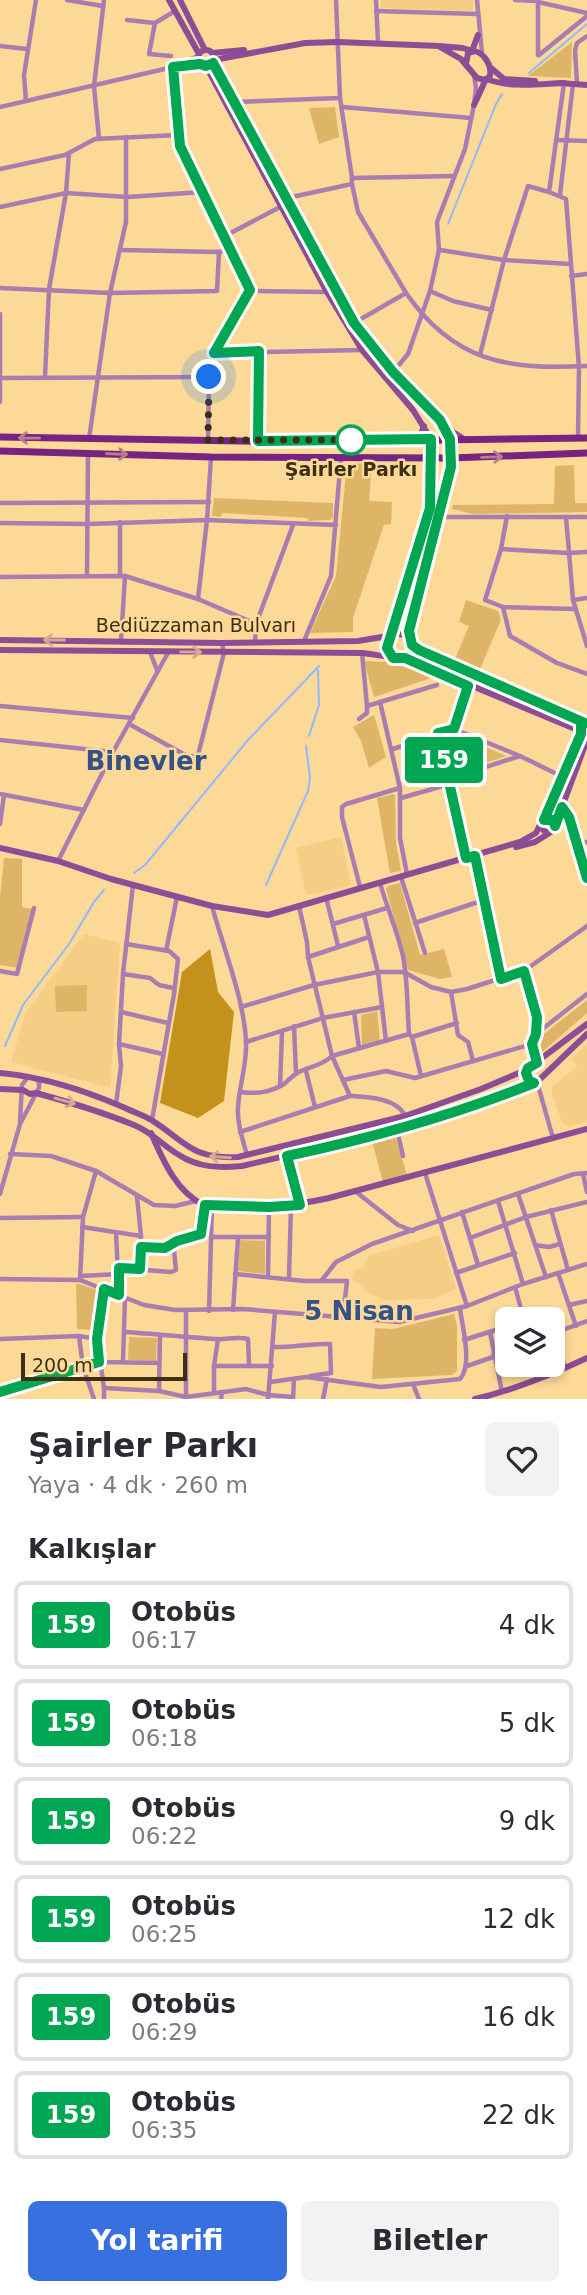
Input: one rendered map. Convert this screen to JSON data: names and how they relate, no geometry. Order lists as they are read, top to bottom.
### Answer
{
  "streets": {
    "street": ["Bediüzzaman Bulvarı"]
  },
  "districts": ["Binevler", "5 Nisan"],
  "places": ["Şairler Parkı"],
  "lines": ["bus line 159"],
  "scale_bar": "200 m",
  "page": {
    "on_map": "159",
    "scale": "200 m",
    "heading": [
      ["Şairler Parkı", "Yaya · 4 dk · 260 m"],
      "Kalkışlar"
    ],
    "list": [
      {
        "mark": "159",
        "name": "Otobüs",
        "note": "06:17",
        "value": "4 dk"
      },
      {
        "mark": "159",
        "name": "Otobüs",
        "note": "06:18",
        "value": "5 dk"
      },
      {
        "mark": "159",
        "name": "Otobüs",
        "note": "06:22",
        "value": "9 dk"
      },
      {
        "mark": "159",
        "name": "Otobüs",
        "note": "06:25",
        "value": "12 dk"
      },
      {
        "mark": "159",
        "name": "Otobüs",
        "note": "06:29",
        "value": "16 dk"
      },
      {
        "mark": "159",
        "name": "Otobüs",
        "note": "06:35",
        "value": "22 dk"
      }
    ],
    "buttons": ["Yol tarifi", "Biletler"]
  }
}
